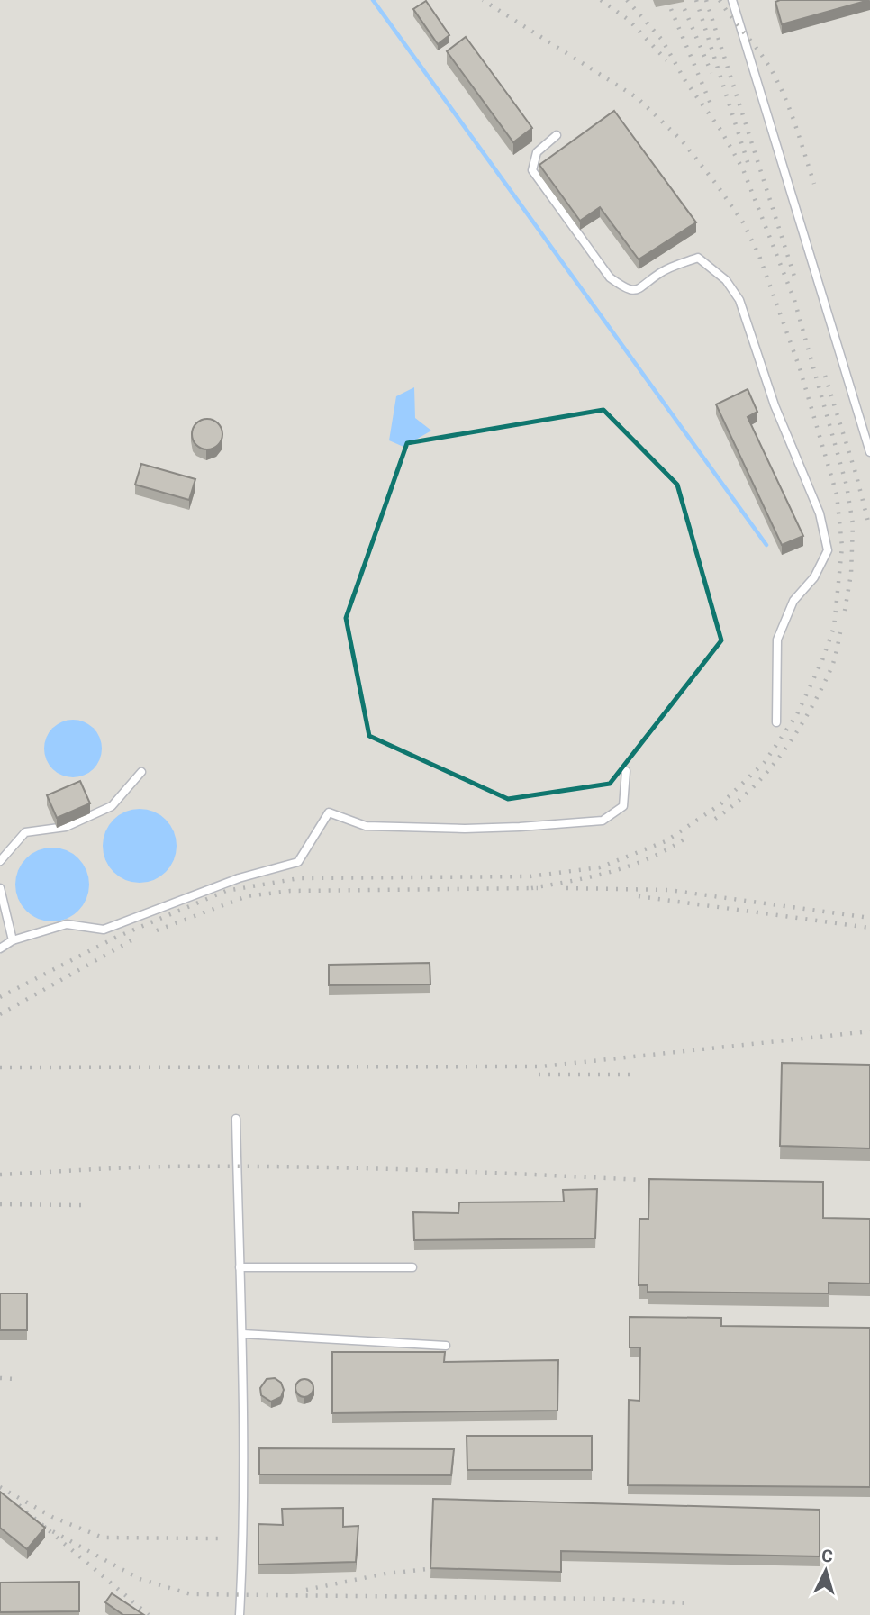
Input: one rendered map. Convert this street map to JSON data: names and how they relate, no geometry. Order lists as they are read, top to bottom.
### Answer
{
  "north": "top"
}
